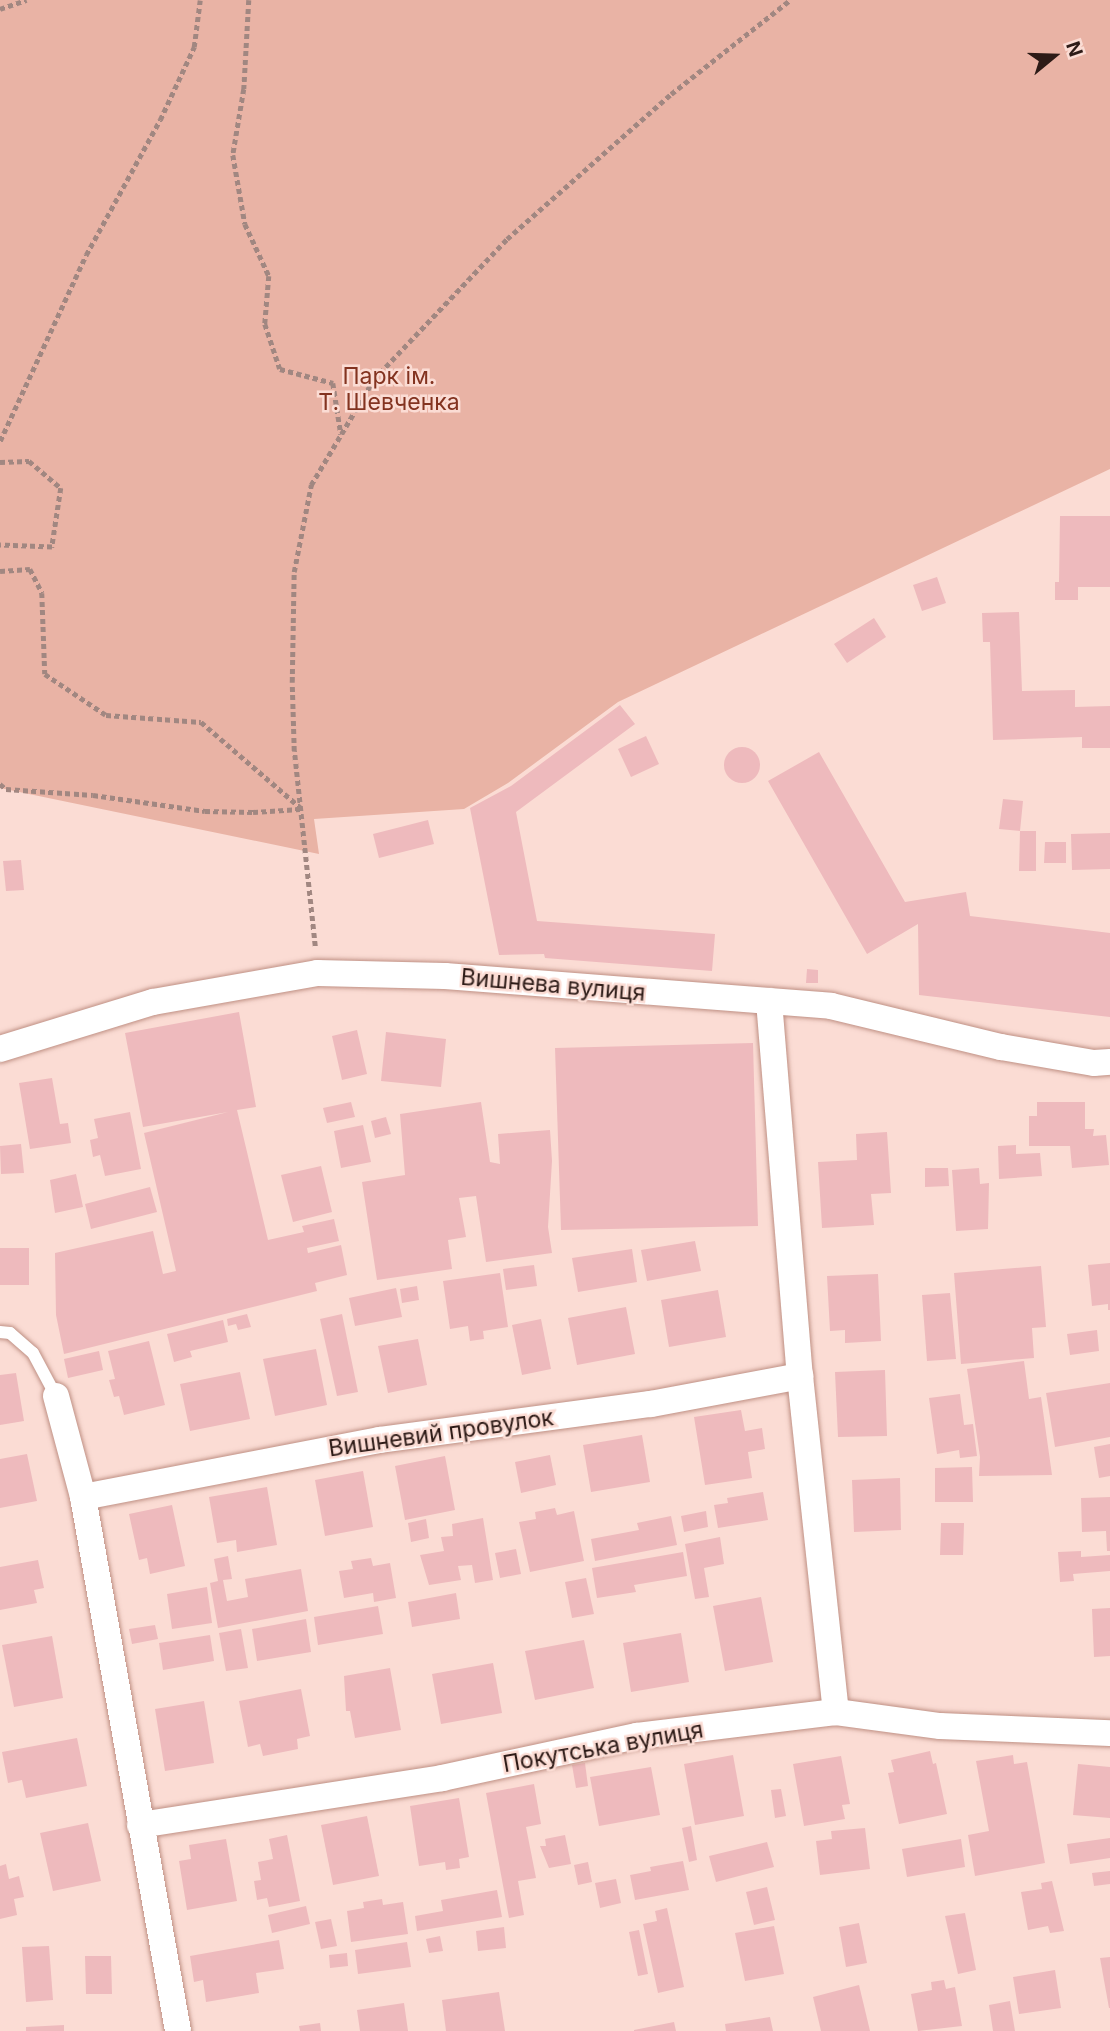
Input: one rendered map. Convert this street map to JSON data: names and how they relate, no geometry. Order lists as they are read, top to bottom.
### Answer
{
  "streets": {
    "street": ["Вишнева вулиця", "Вишневий провулок", "Покутська вулиця"]
  },
  "parks": ["Парк ім. Т. Шевченка"],
  "north": "right"
}
